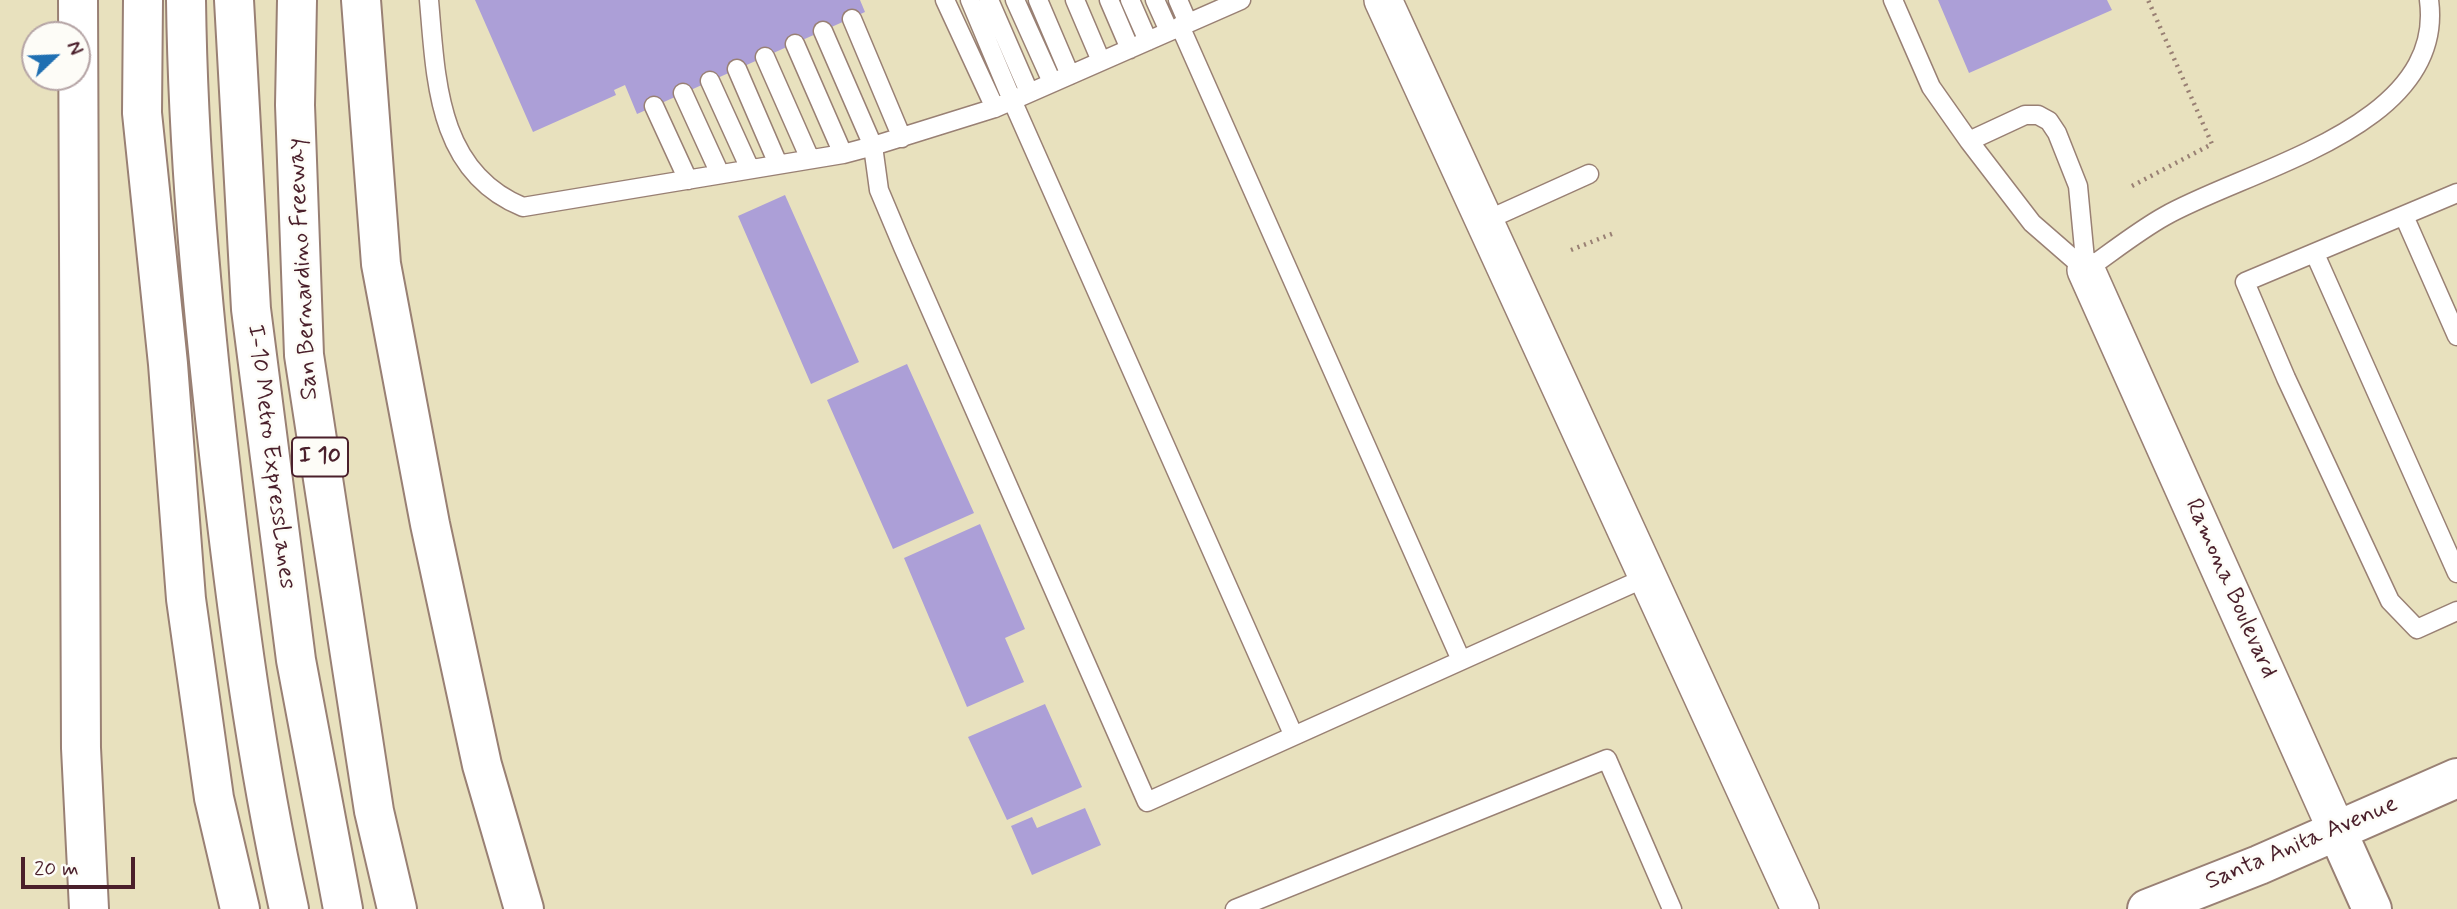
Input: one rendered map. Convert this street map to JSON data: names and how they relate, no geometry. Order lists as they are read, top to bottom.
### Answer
{
  "streets": {
    "main road": [
      "San Bernardino Freeway",
      "I-10 Metro ExpressLanes",
      "I 10",
      "Ramona Boulevard",
      "Santa Anita Avenue"
    ]
  },
  "crossings": [
    ["Ramona Boulevard", "Santa Anita Avenue"]
  ],
  "scale_bar": "20 m",
  "north": "top right"
}
